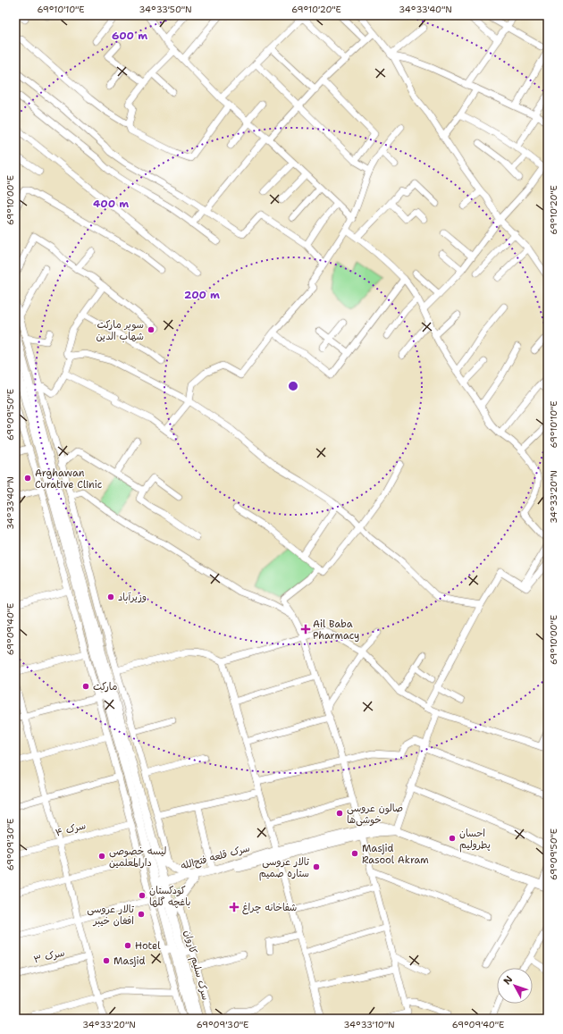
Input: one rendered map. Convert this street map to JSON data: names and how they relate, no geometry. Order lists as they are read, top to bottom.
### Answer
{
  "streets": {
    "main road": ["سرک قلعه فتح‌الله", "سرک سلیم کاروان"],
    "street": ["سرک ۴", "سرک ۳"]
  },
  "crossings": [
    ["سرک قلعه فتح‌الله", "سرک سلیم کاروان"]
  ],
  "places": {
    "other": [
      "سوپر مارکت شهاب الدین",
      "Arghawan Curative Clinic",
      "وزیرآباد",
      "مارکت",
      "صالون عروسی خوشی‌ها",
      "احسان پطرولیم",
      "Masjid Rasool Akram",
      "لیسه خصوصی دارالمعلمین",
      "تالار عروسی ستاره صمیم",
      "کودکستان باغچه گلها",
      "تالار عروسی افغان خیبر",
      "Hotel",
      "Masjid"
    ],
    "health": ["Ail Baba Pharmacy", "شفاخانه چراغ"]
  },
  "north": "top left",
  "coordinates": [
    "69°10'10\"E",
    "34°33'50\"N",
    "69°10'20\"E",
    "34°33'40\"N",
    "69°10'00\"E",
    "69°09'50\"E",
    "34°33'20\"N",
    "69°09'40\"E",
    "69°09'30\"E",
    "34°33'10\"N"
  ],
  "rings": ["600 m", "400 m", "200 m"]
}
